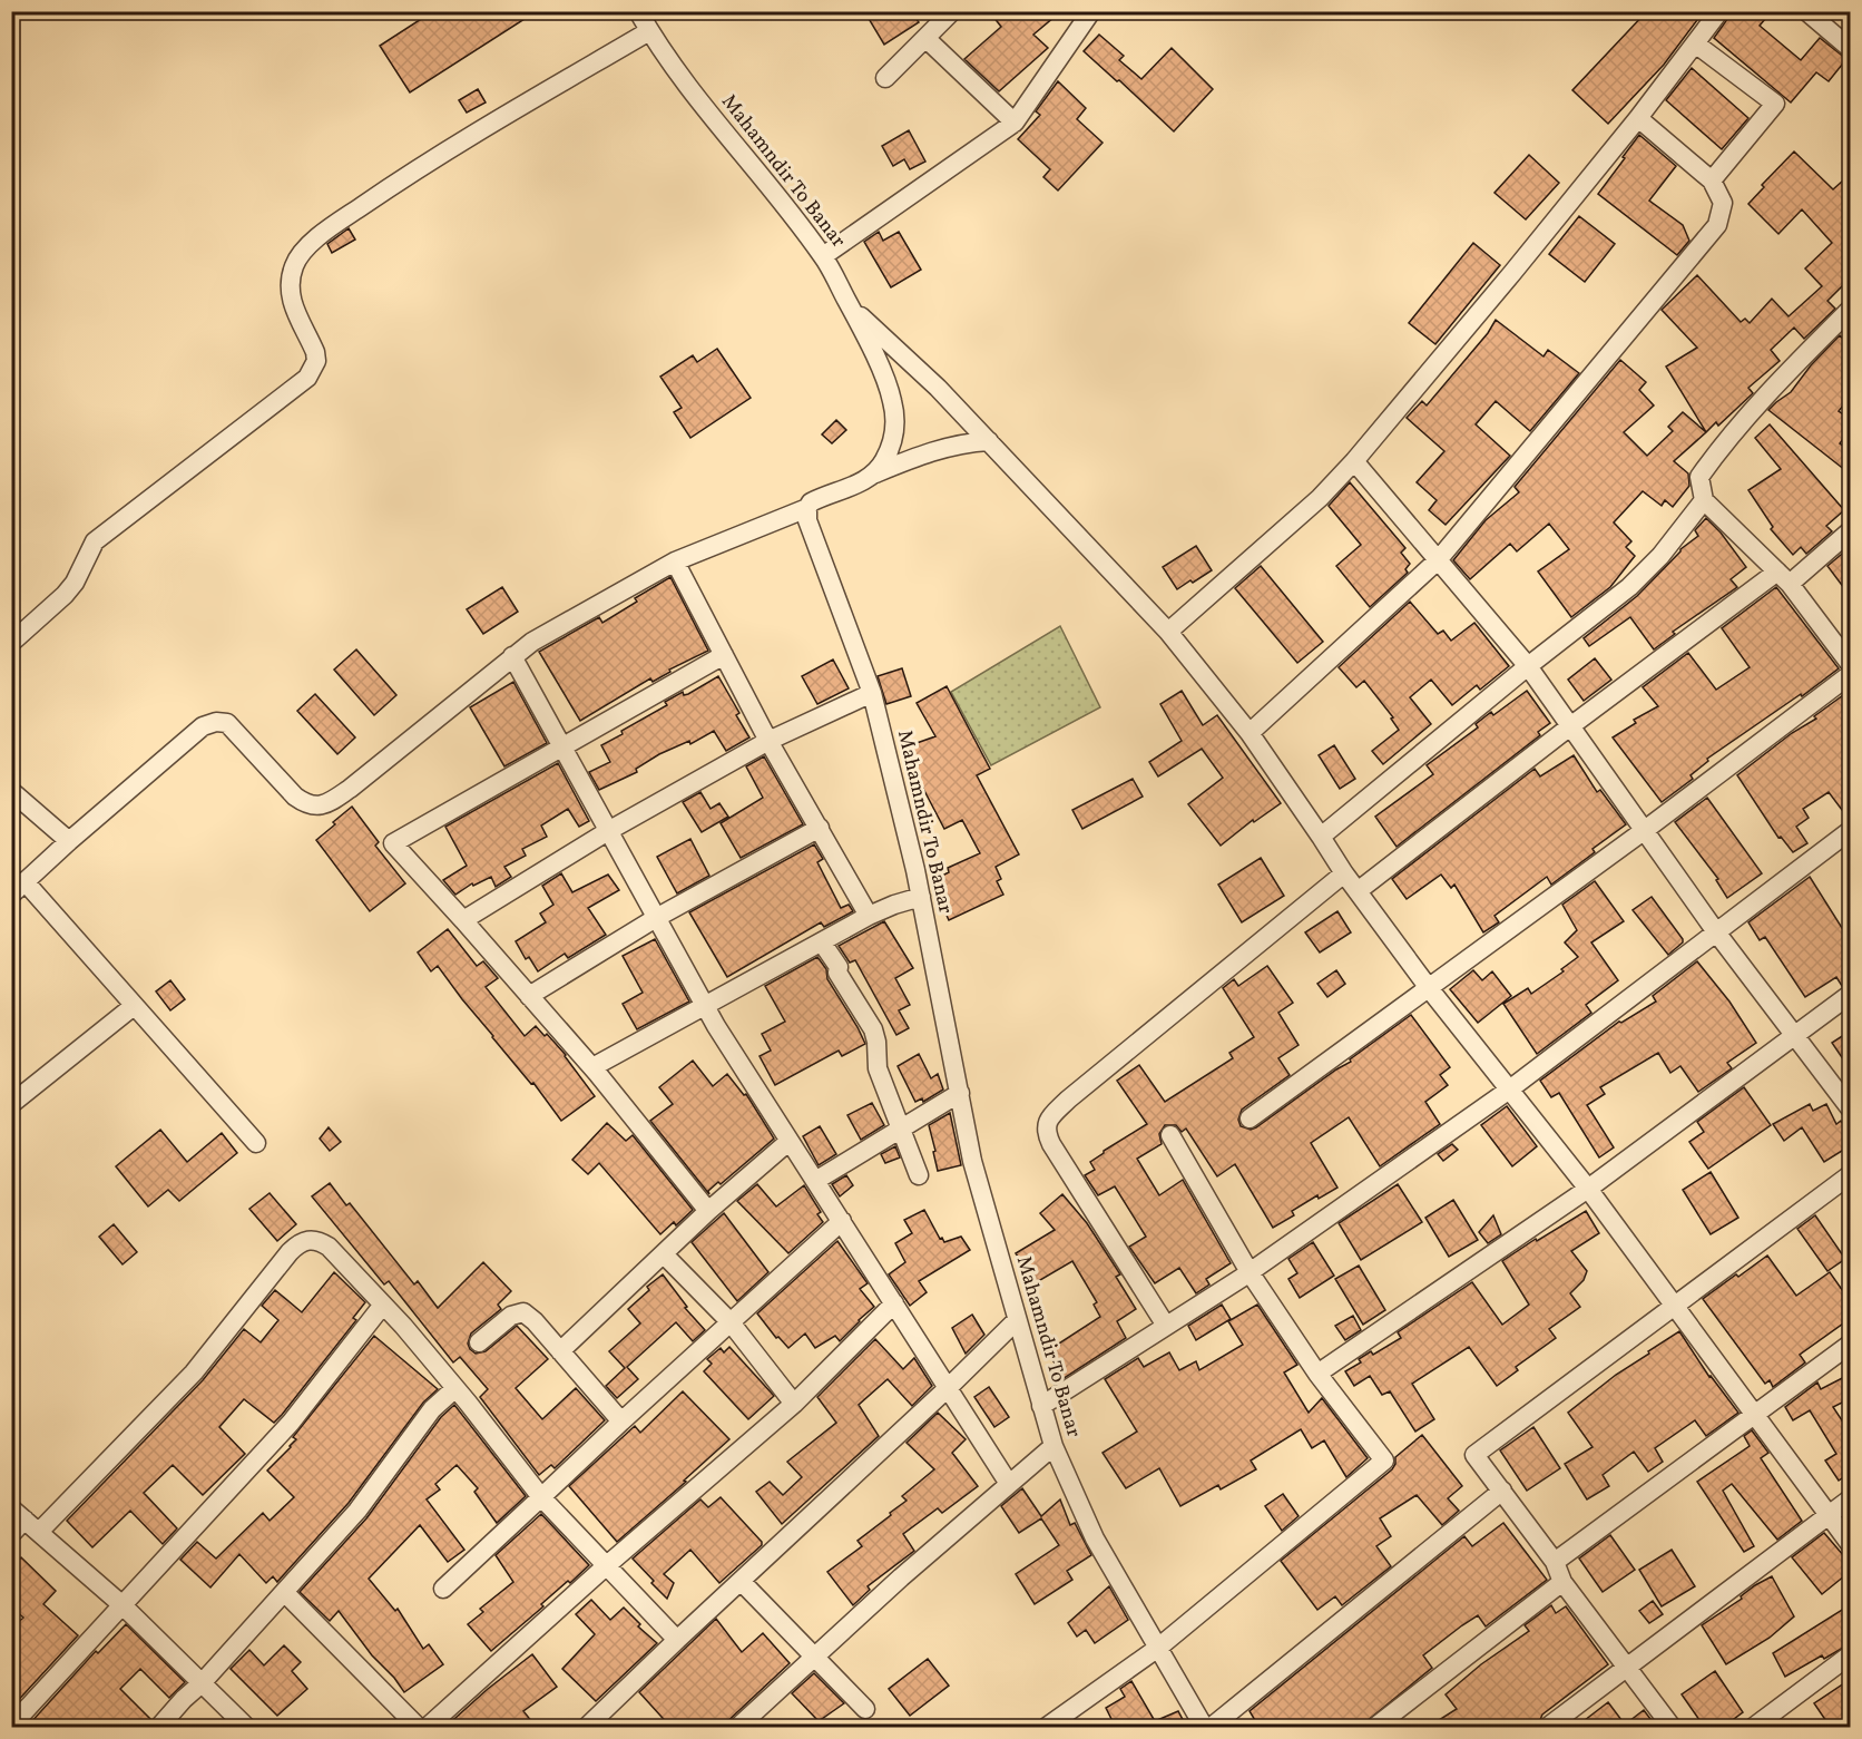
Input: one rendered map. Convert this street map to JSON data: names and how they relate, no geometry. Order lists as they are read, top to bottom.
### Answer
{
  "streets": {
    "street": ["Mahamndir To Banar"]
  }
}
